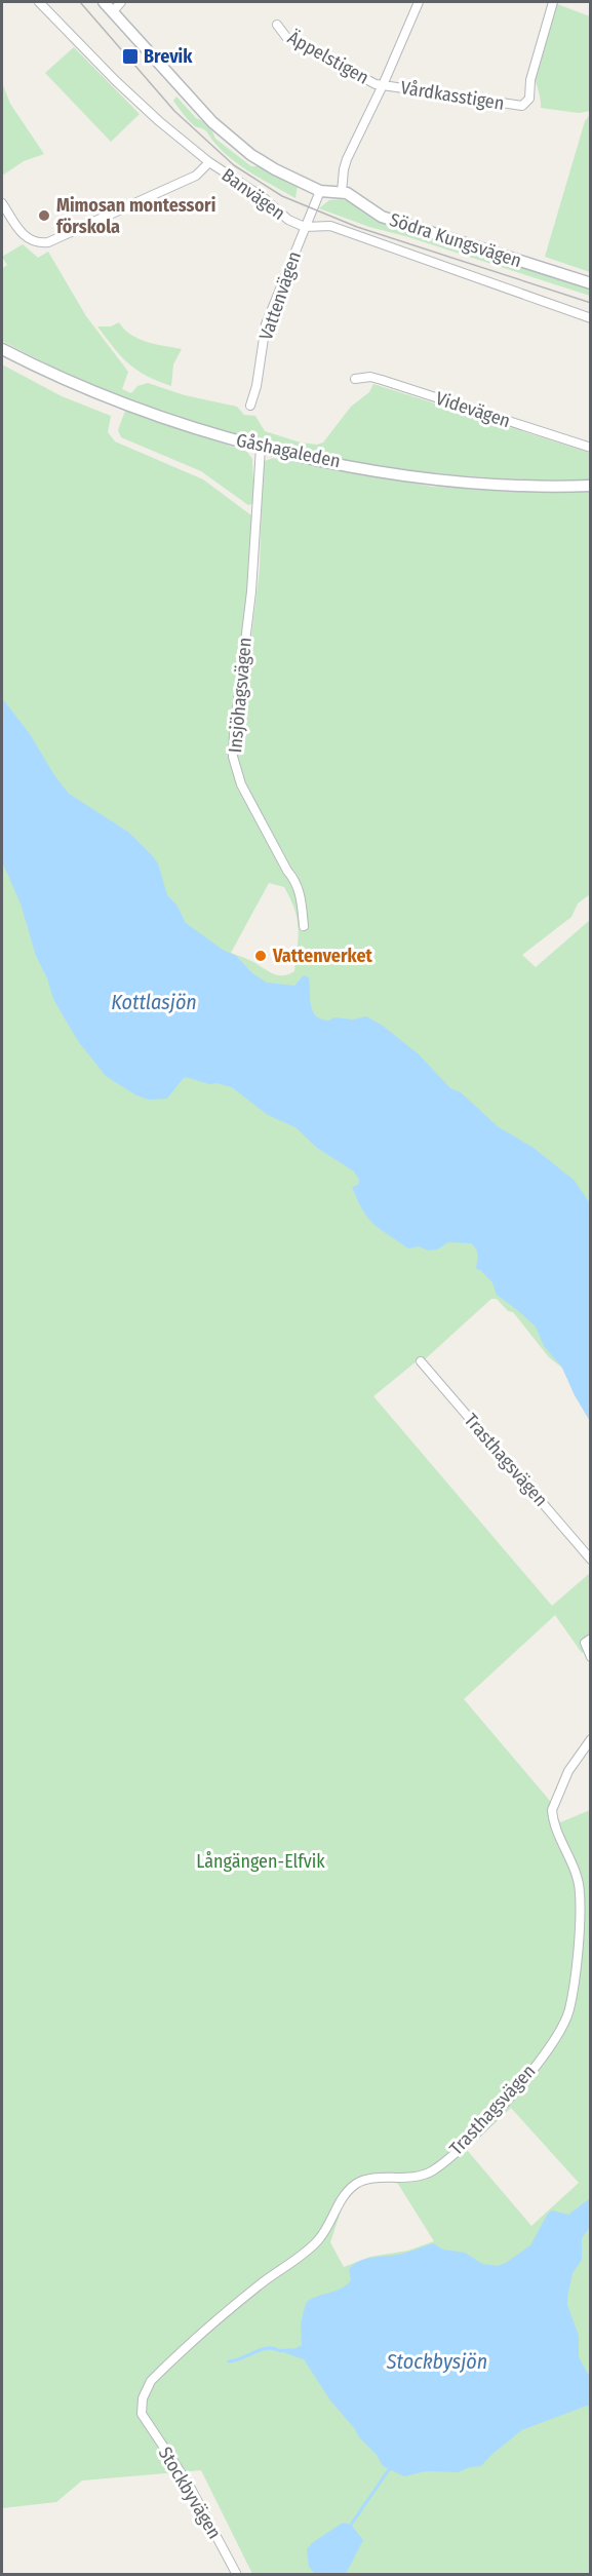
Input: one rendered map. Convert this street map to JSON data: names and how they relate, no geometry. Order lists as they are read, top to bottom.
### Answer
{
  "streets": {
    "main road": ["Södra Kungsvägen", "Gåshagaleden"],
    "street": [
      "Äppelstigen",
      "Vårdkasstigen",
      "Banvägen",
      "Vattenvägen",
      "Videvägen",
      "Insjöhagsvägen",
      "Trasthagsvägen",
      "Stockbyvägen"
    ]
  },
  "crossings": [
    ["Äppelstigen", "Vårdkasstigen"],
    ["Banvägen", "Vattenvägen"],
    ["Södra Kungsvägen", "Vattenvägen"],
    ["Gåshagaleden", "Insjöhagsvägen"],
    ["Trasthagsvägen", "Stockbyvägen"]
  ],
  "water": ["Kottlasjön", "Stockbysjön"],
  "parks": ["Långängen-Elfvik"],
  "places": {
    "transit": ["Brevik"],
    "other": ["Mimosan montessori förskola", "Vattenverket"]
  }
}
